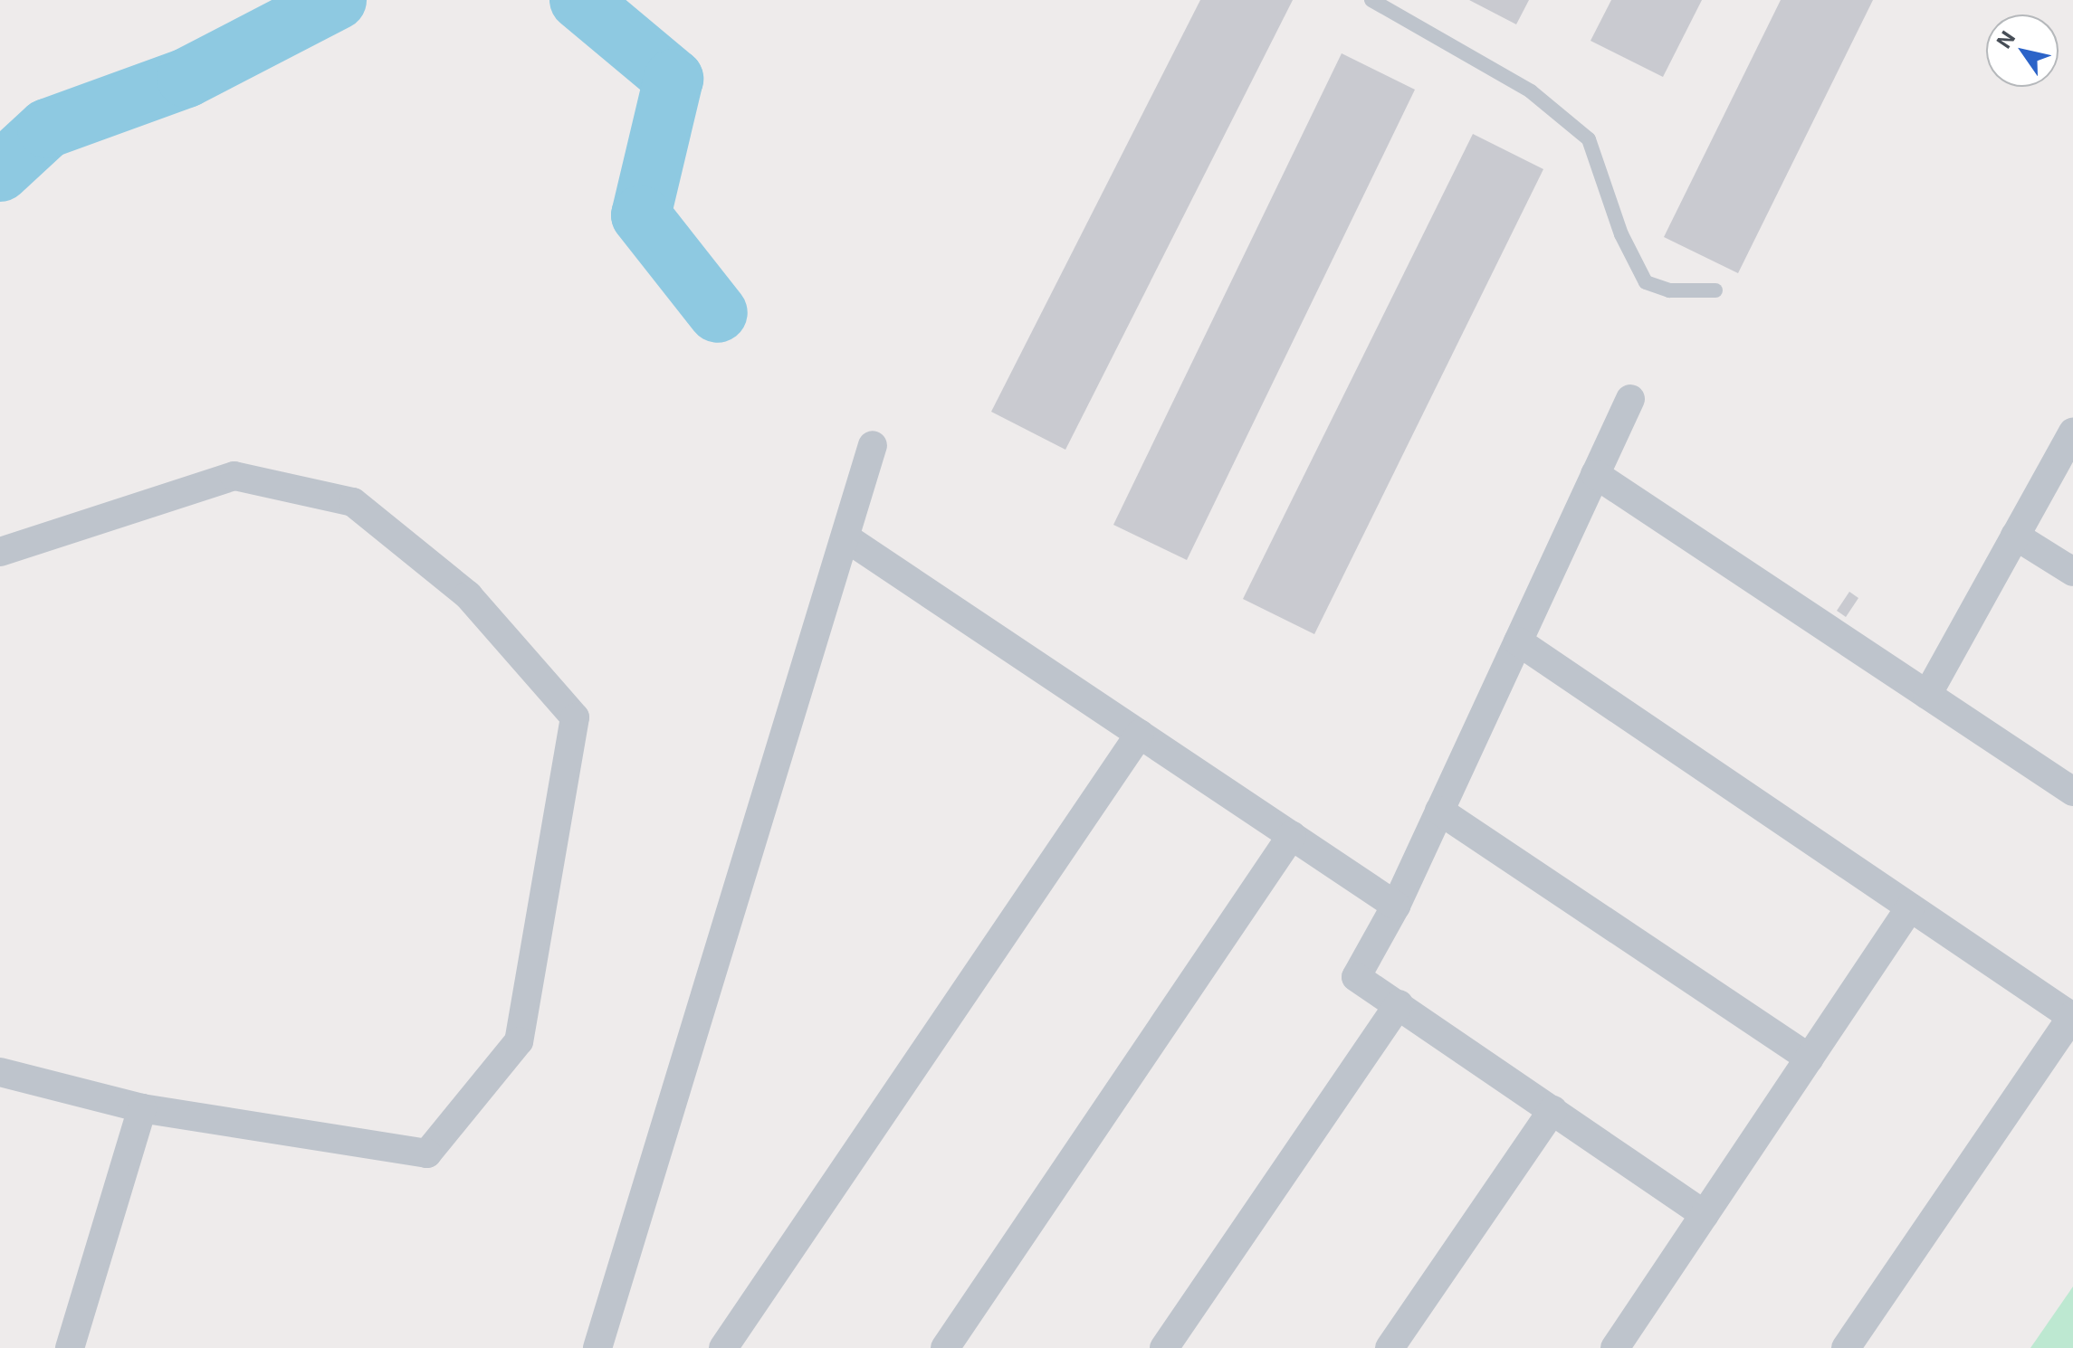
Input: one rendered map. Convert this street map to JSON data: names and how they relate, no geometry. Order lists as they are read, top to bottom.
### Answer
{
  "north": "top left"
}
